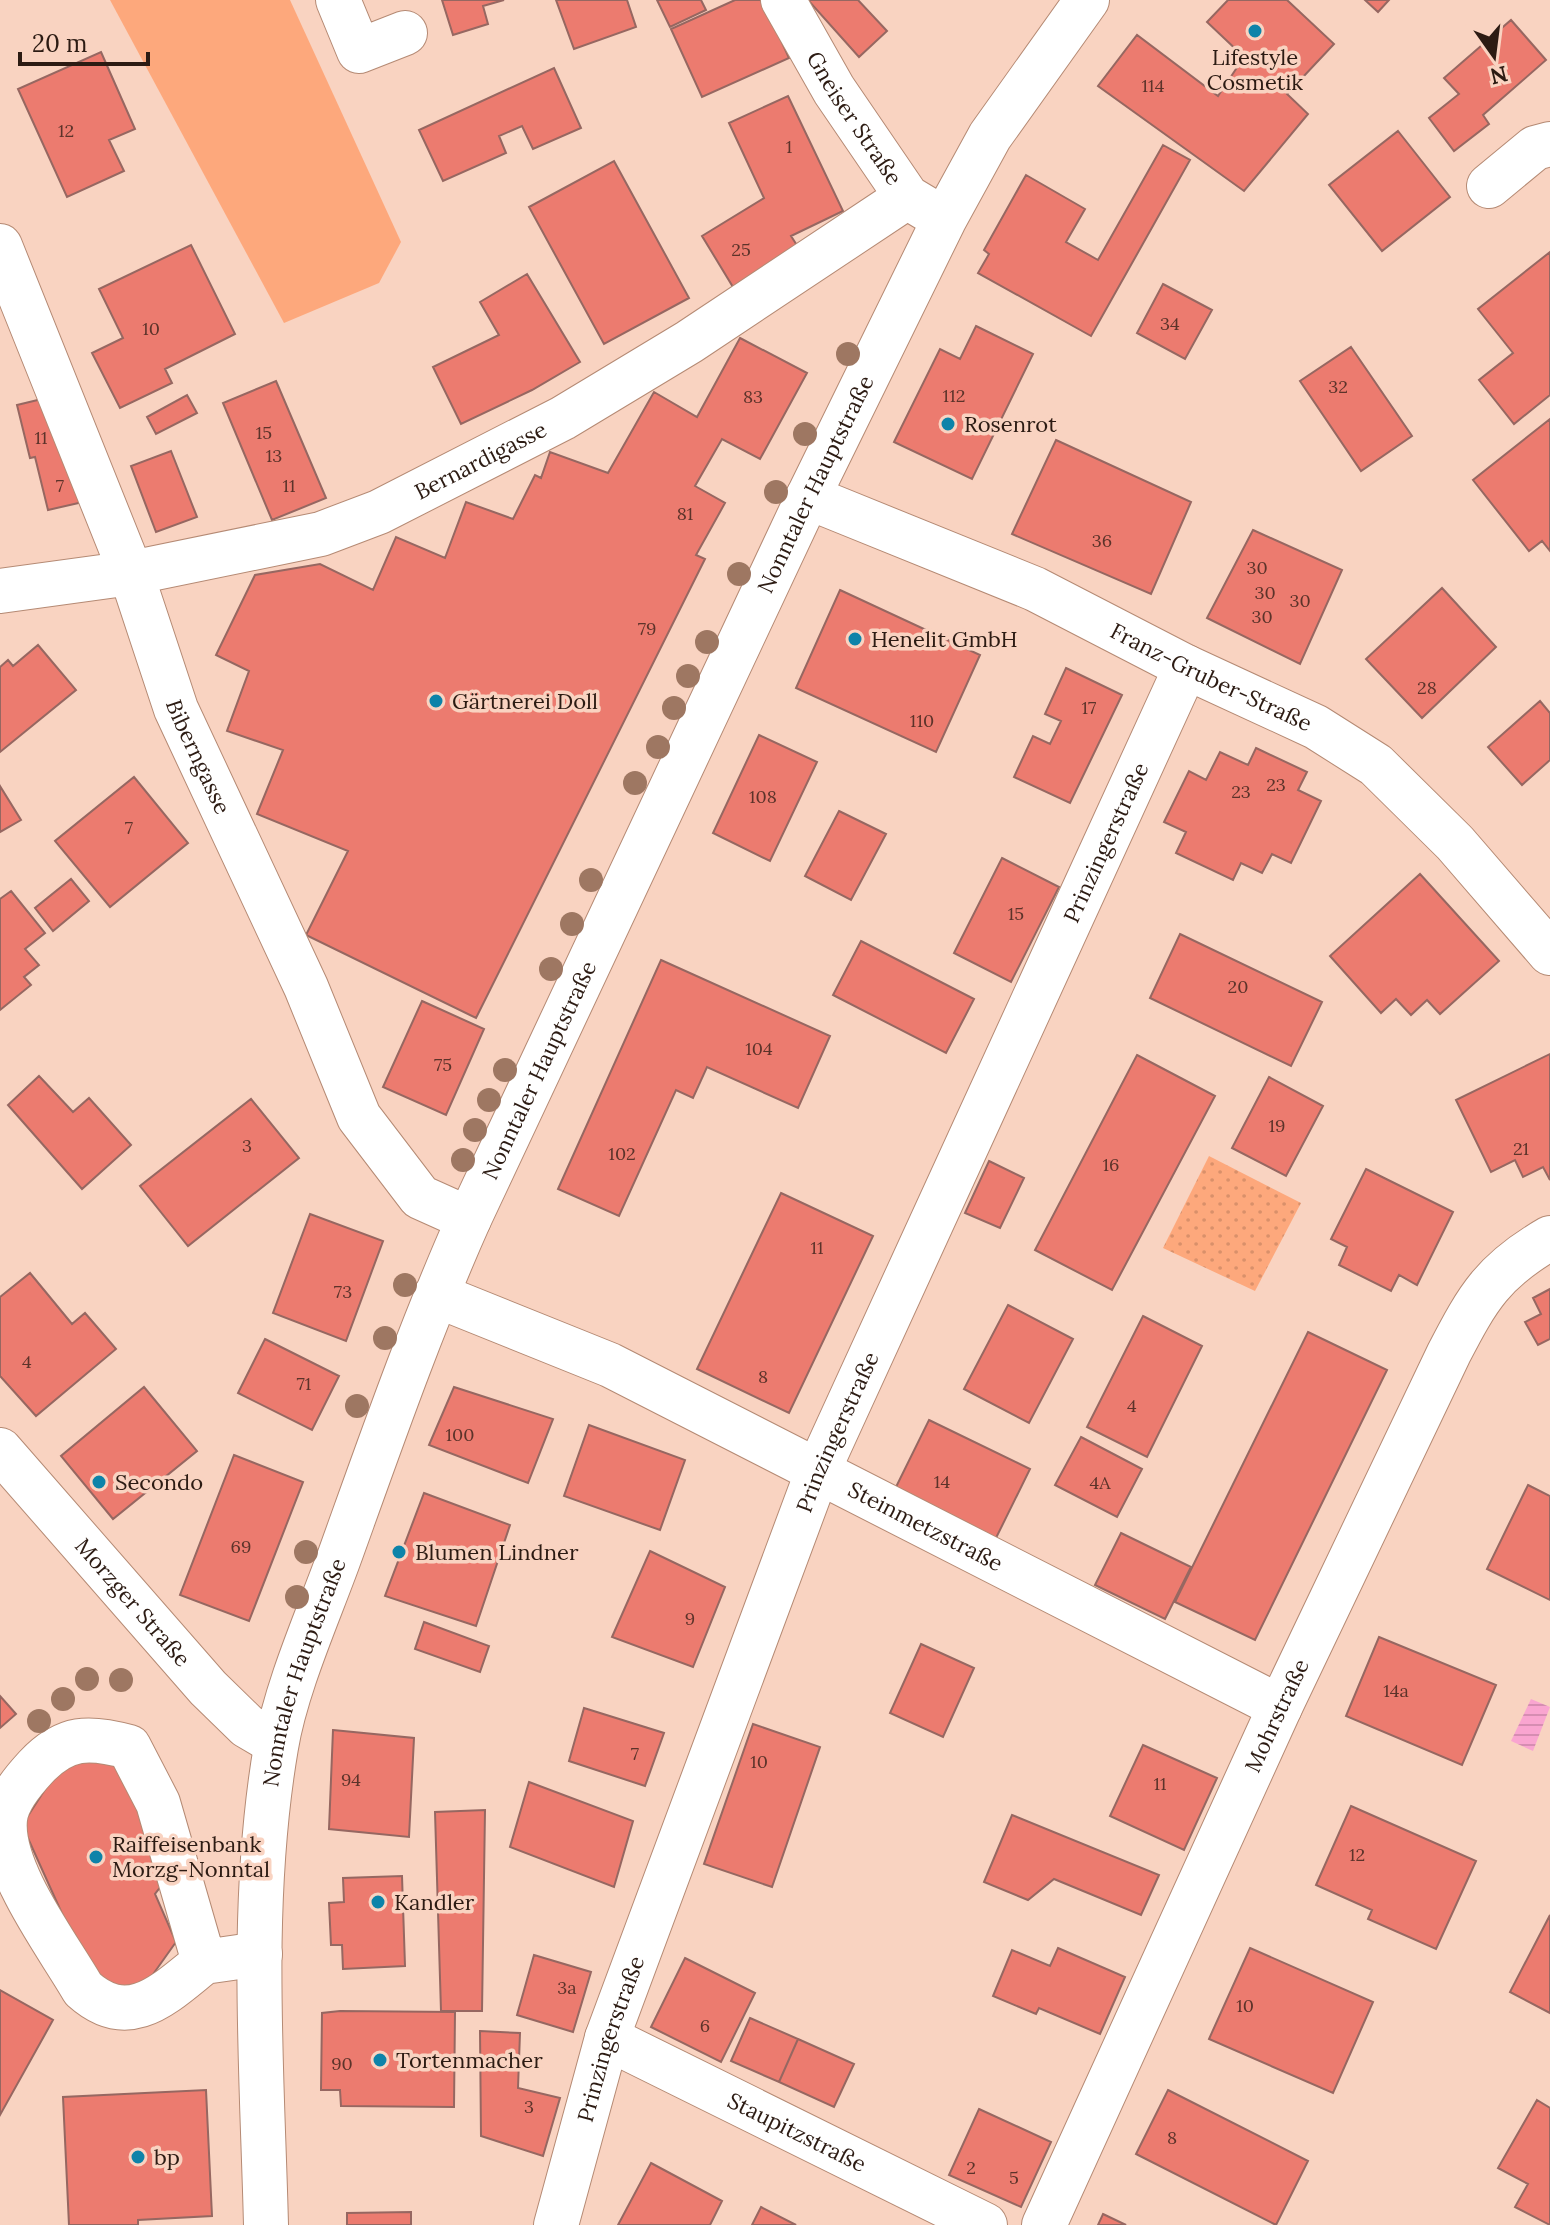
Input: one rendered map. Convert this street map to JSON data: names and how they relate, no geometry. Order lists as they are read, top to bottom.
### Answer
{
  "streets": {
    "street": [
      "Gneiser Straße",
      "Bernardigasse",
      "Nonntaler Hauptstraße",
      "Franz-Gruber-Straße",
      "Biberngasse",
      "Prinzingerstraße",
      "Steinmetzstraße",
      "Morzger Straße",
      "Mohrstraße",
      "Staupitzstraße"
    ]
  },
  "crossings": [
    ["Gneiser Straße", "Bernardigasse"],
    ["Gneiser Straße", "Nonntaler Hauptstraße"],
    ["Bernardigasse", "Biberngasse"],
    ["Nonntaler Hauptstraße", "Franz-Gruber-Straße"],
    ["Nonntaler Hauptstraße", "Biberngasse"],
    ["Nonntaler Hauptstraße", "Steinmetzstraße"],
    ["Nonntaler Hauptstraße", "Morzger Straße"],
    ["Franz-Gruber-Straße", "Prinzingerstraße"],
    ["Prinzingerstraße", "Steinmetzstraße"],
    ["Prinzingerstraße", "Staupitzstraße"],
    ["Steinmetzstraße", "Mohrstraße"]
  ],
  "places": [
    "Lifestyle Cosmetik",
    "Rosenrot",
    "Henelit GmbH",
    "Gärtnerei Doll",
    "Secondo",
    "Blumen Lindner",
    "Raiffeisenbank Morzg-Nonntal",
    "Kandler",
    "Tortenmacher",
    "bp"
  ],
  "house_numbers": [
    "114",
    "12",
    "1",
    "25",
    "34",
    "10",
    "32",
    "112",
    "83",
    "15",
    "11",
    "13",
    "7",
    "11",
    "81",
    "36",
    "30",
    "30",
    "30",
    "30",
    "79",
    "28",
    "17",
    "110",
    "23",
    "23",
    "108",
    "7",
    "15",
    "20",
    "104",
    "75",
    "19",
    "3",
    "21",
    "102",
    "16",
    "11",
    "73",
    "4",
    "8",
    "71",
    "4",
    "100",
    "14",
    "4A",
    "69",
    "9",
    "14a",
    "7",
    "10",
    "94",
    "11",
    "12",
    "3a",
    "10",
    "6",
    "90",
    "3",
    "8",
    "2",
    "5"
  ],
  "scale_bar": "20 m",
  "north": "bottom"
}
